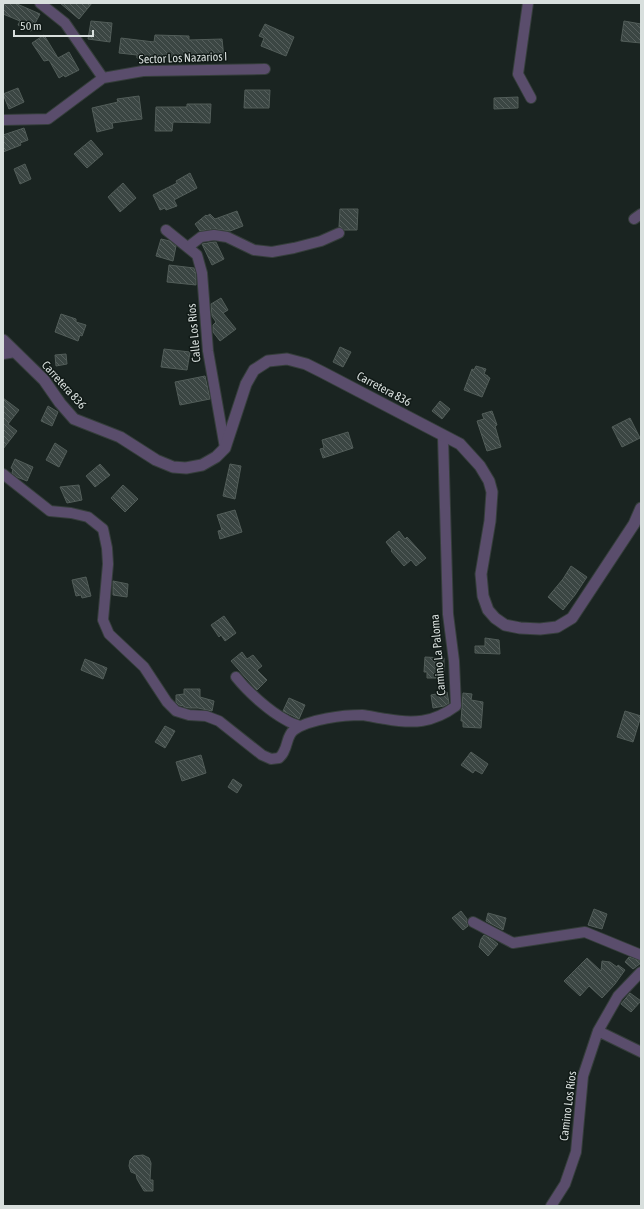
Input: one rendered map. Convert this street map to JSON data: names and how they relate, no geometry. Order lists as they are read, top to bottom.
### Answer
{
  "streets": {
    "street": [
      "Sector Los Nazarios I",
      "Calle Los Ríos",
      "Carretera 836",
      "Camino La Paloma",
      "Camino Los Ríos"
    ]
  },
  "crossings": [
    ["Calle Los Ríos", "Carretera 836"],
    ["Carretera 836", "Camino La Paloma"]
  ],
  "scale_bar": "50 m"
}
